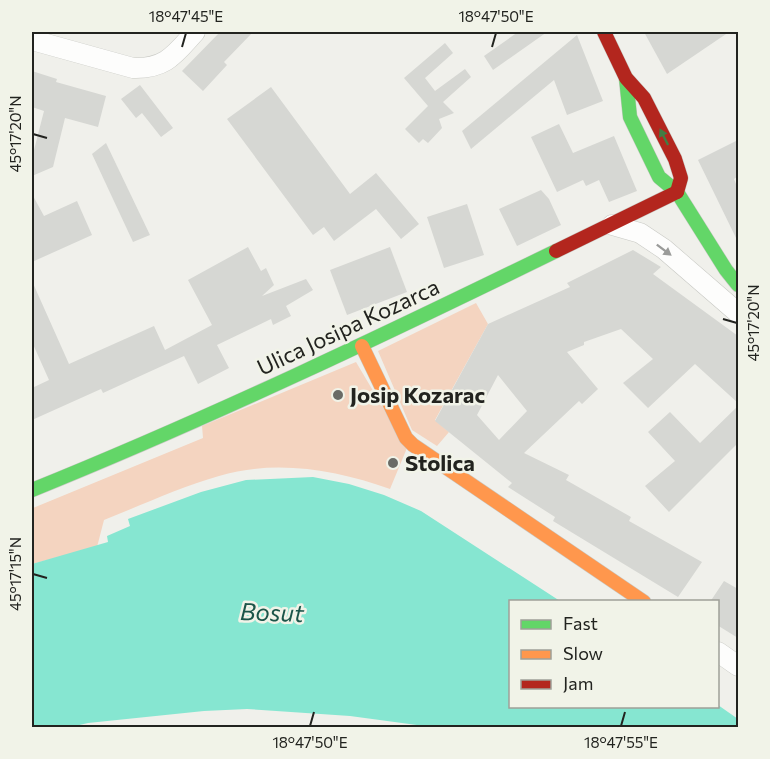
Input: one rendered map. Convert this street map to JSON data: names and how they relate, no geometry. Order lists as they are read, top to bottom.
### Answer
{
  "streets": {
    "street": ["Ulica Josipa Kozarca"]
  },
  "water": ["Bosut"],
  "places": ["Josip Kozarac", "Stolica"],
  "legend": ["Fast", "Slow", "Jam"],
  "coordinates": [
    "18°47'45\"E",
    "18°47'50\"E",
    "45°17'20\"N",
    "45°17'15\"N",
    "18°47'55\"E"
  ]
}
